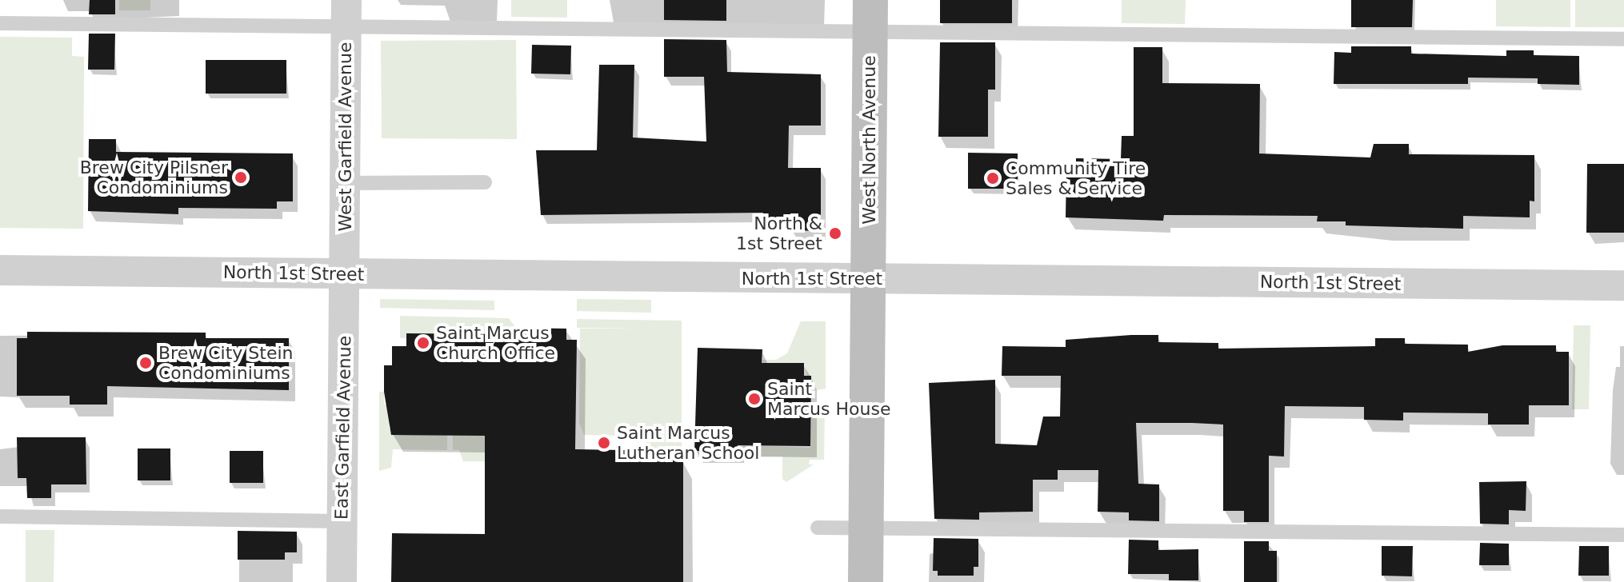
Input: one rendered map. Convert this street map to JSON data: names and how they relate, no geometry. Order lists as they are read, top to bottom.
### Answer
{
  "streets": {
    "main road": ["West North Avenue"],
    "street": ["West Garfield Avenue", "North 1st Street", "East Garfield Avenue"]
  },
  "crossings": [
    ["West Garfield Avenue", "North 1st Street"],
    ["West Garfield Avenue", "East Garfield Avenue"],
    ["West North Avenue", "North 1st Street"],
    ["North 1st Street", "East Garfield Avenue"]
  ],
  "places": [
    "Brew City Pilsner Condominiums",
    "Community Tire Sales & Service",
    "North & 1st Street",
    "Saint Marcus Church Office",
    "Brew City Stein Condominiums",
    "Saint Marcus House",
    "Saint Marcus Lutheran School"
  ]
}
